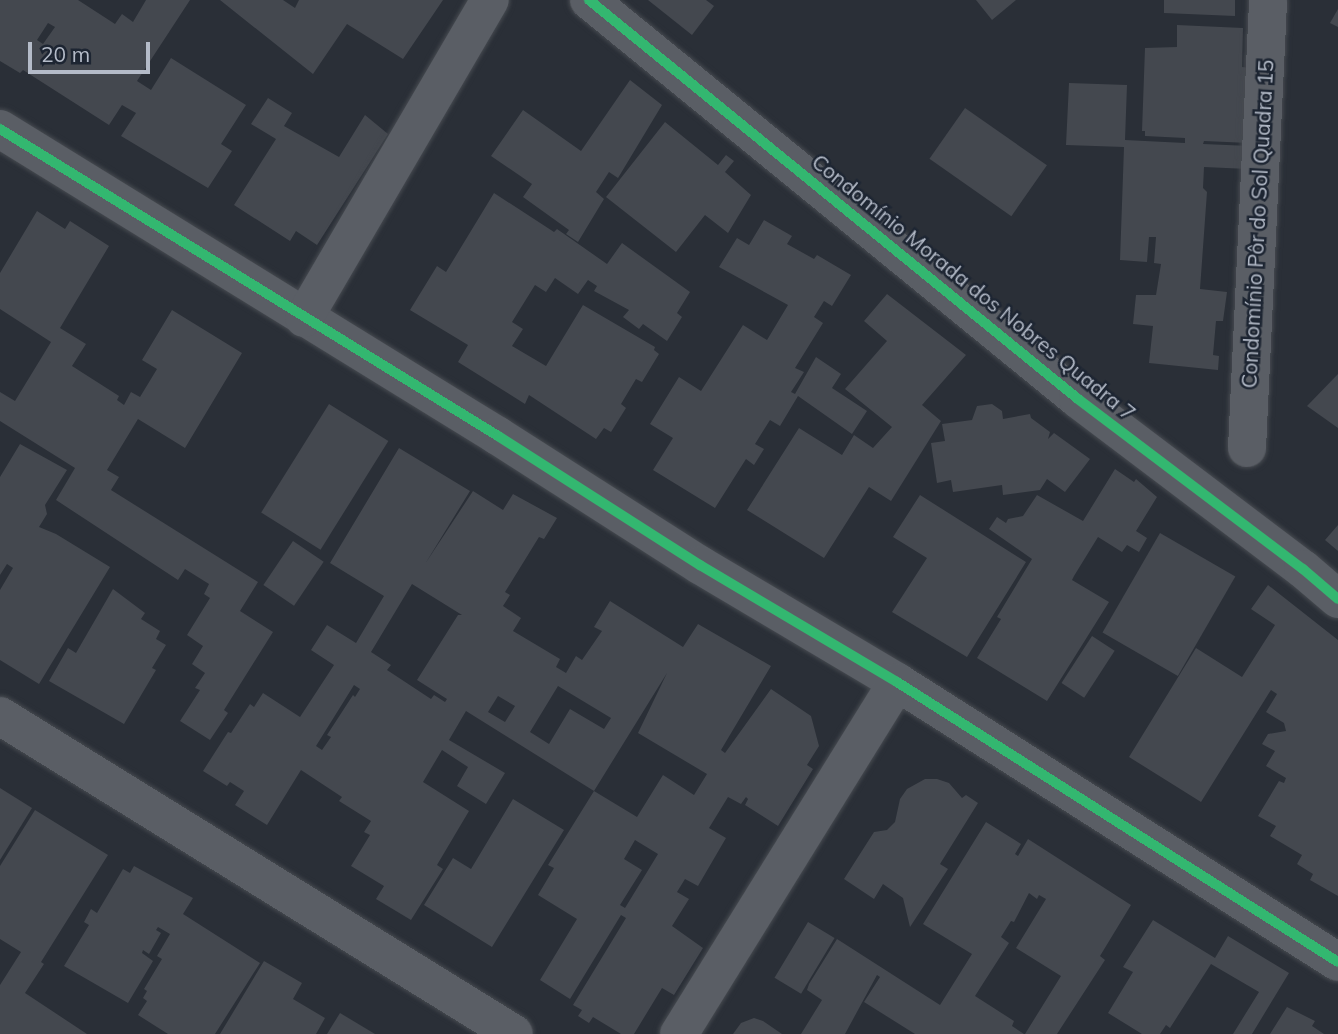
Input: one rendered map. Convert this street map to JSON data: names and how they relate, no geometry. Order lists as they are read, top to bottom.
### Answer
{
  "streets": {
    "street": ["Condomínio Pôr do Sol Quadra 15", "Condomínio Morada dos Nobres Quadra 7"]
  },
  "scale_bar": "20 m"
}
